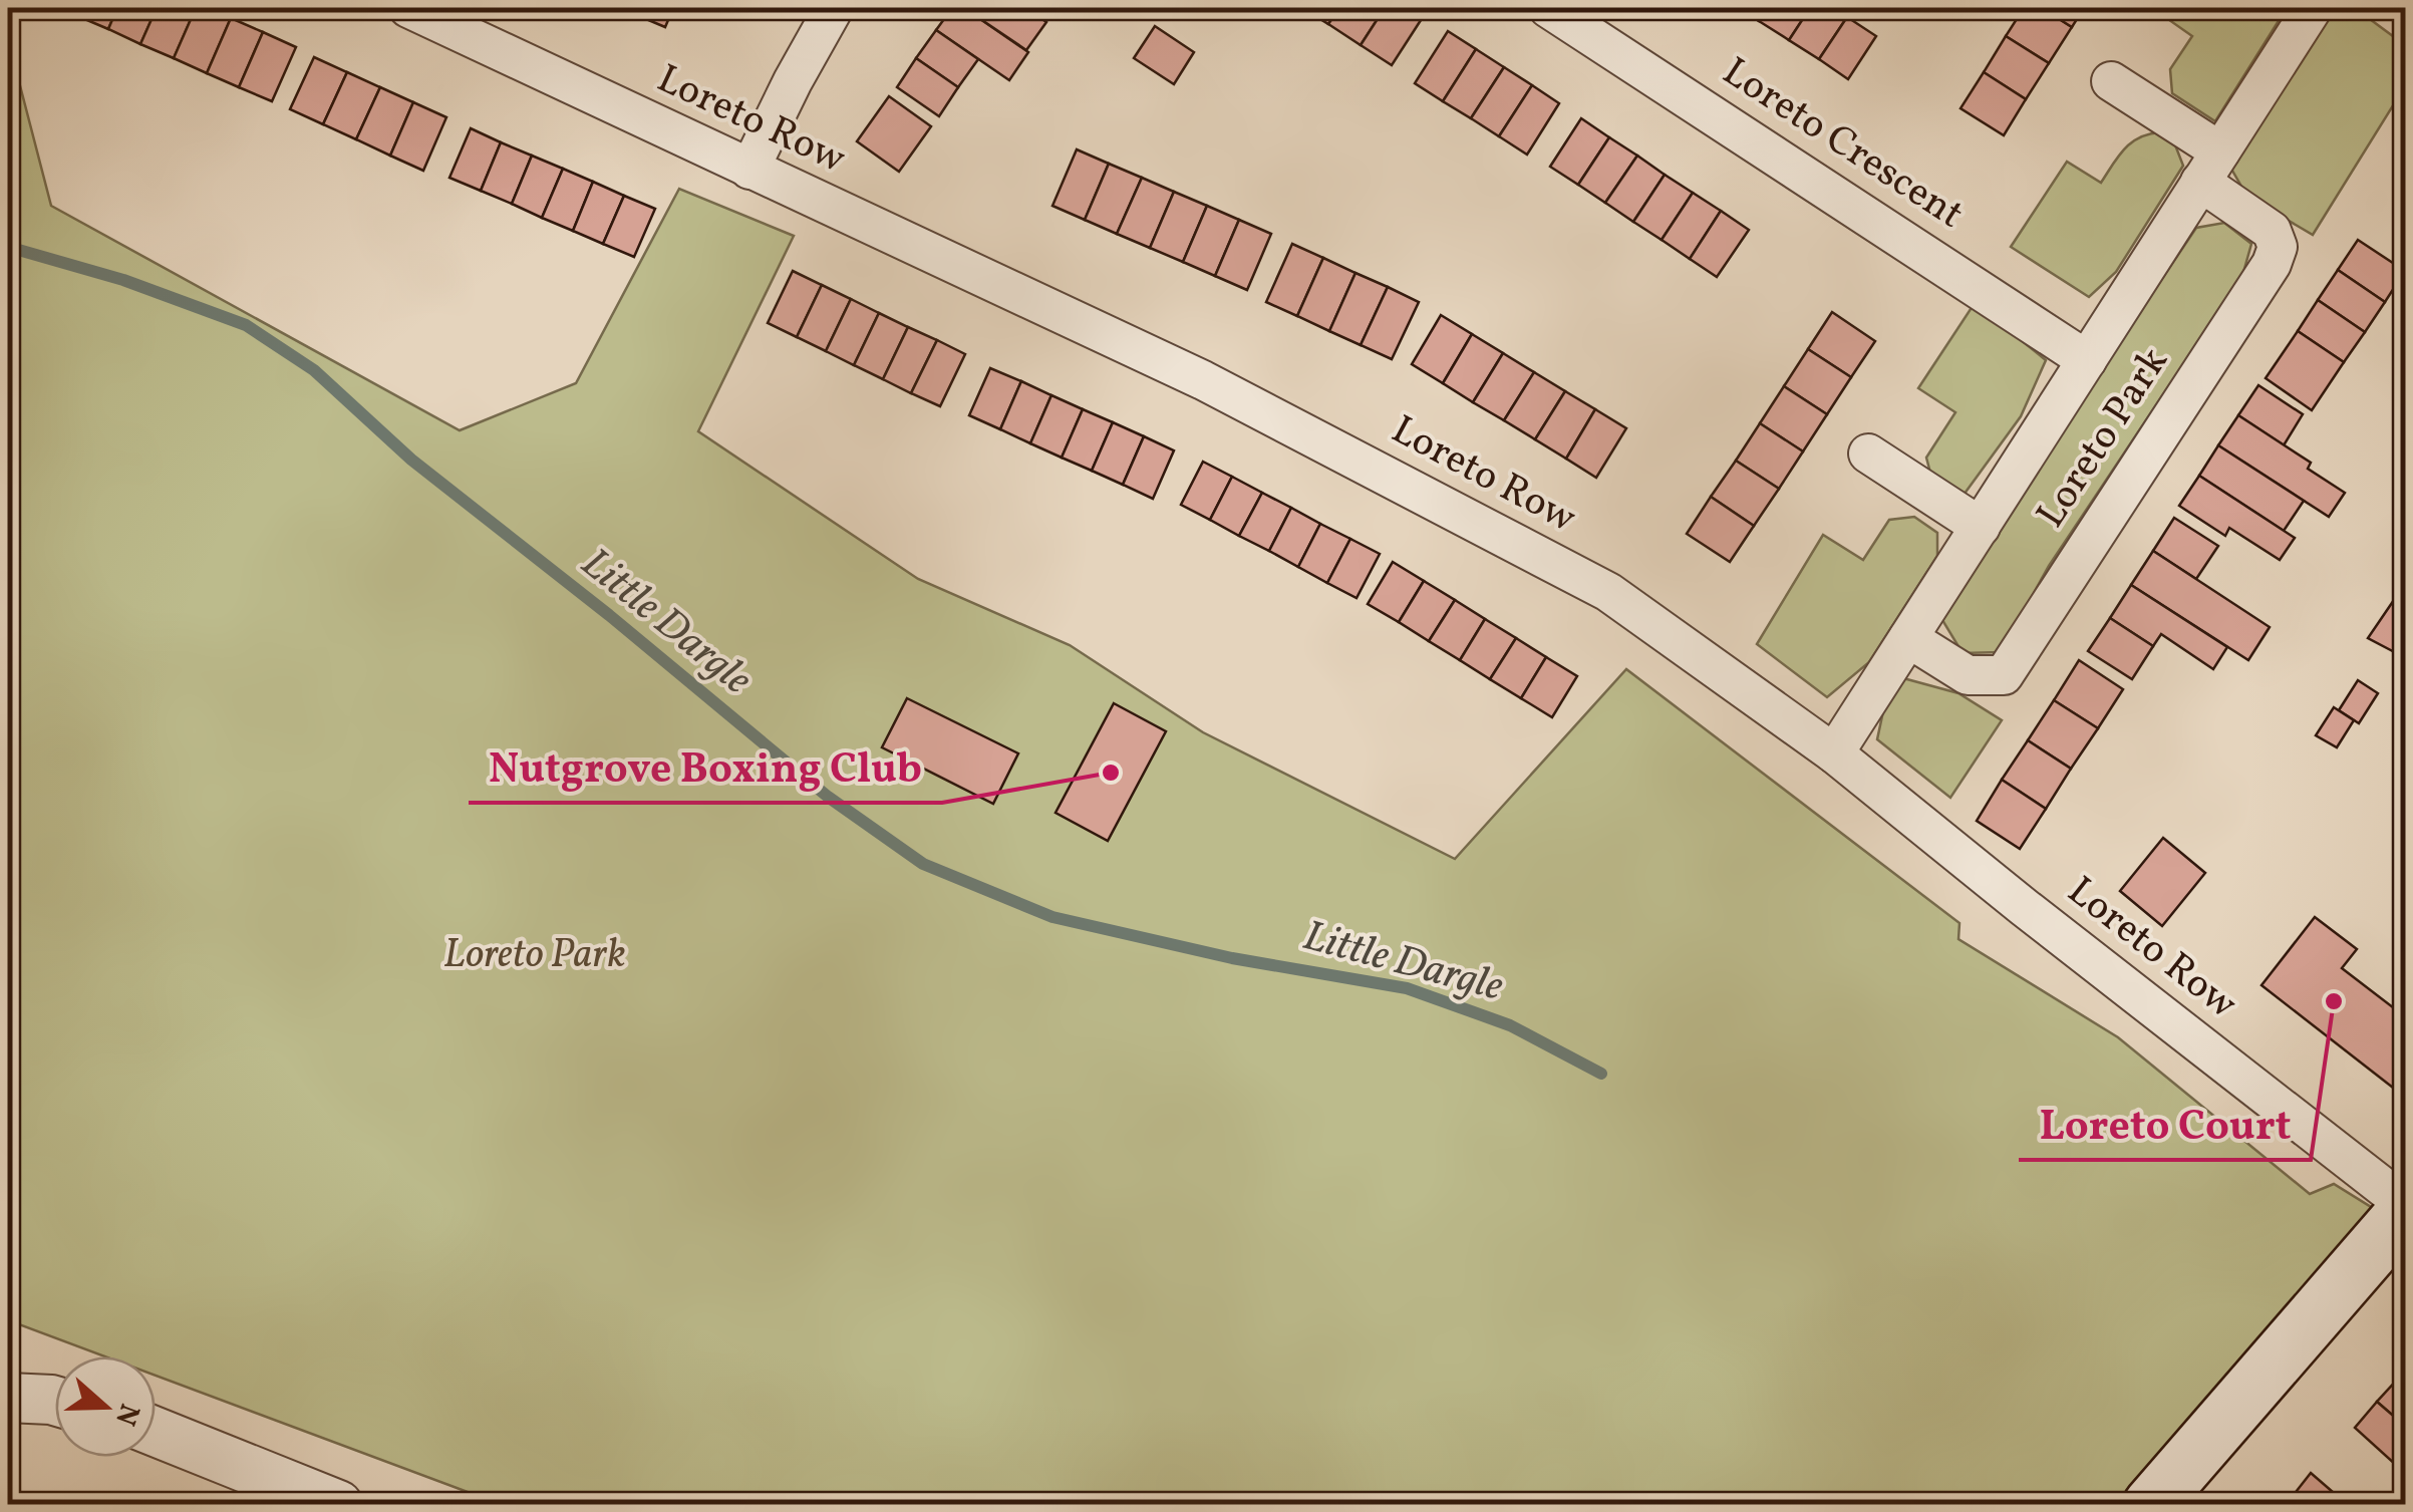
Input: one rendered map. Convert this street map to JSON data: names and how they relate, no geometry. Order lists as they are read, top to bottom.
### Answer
{
  "streets": {
    "street": ["Loreto Row", "Loreto Crescent", "Loreto Park"]
  },
  "crossings": [
    ["Loreto Row", "Loreto Park"],
    ["Loreto Crescent", "Loreto Park"]
  ],
  "water": ["Little Dargle"],
  "parks": ["Loreto Park"],
  "places": ["Nutgrove Boxing Club", "Loreto Court"],
  "north": "right"
}
